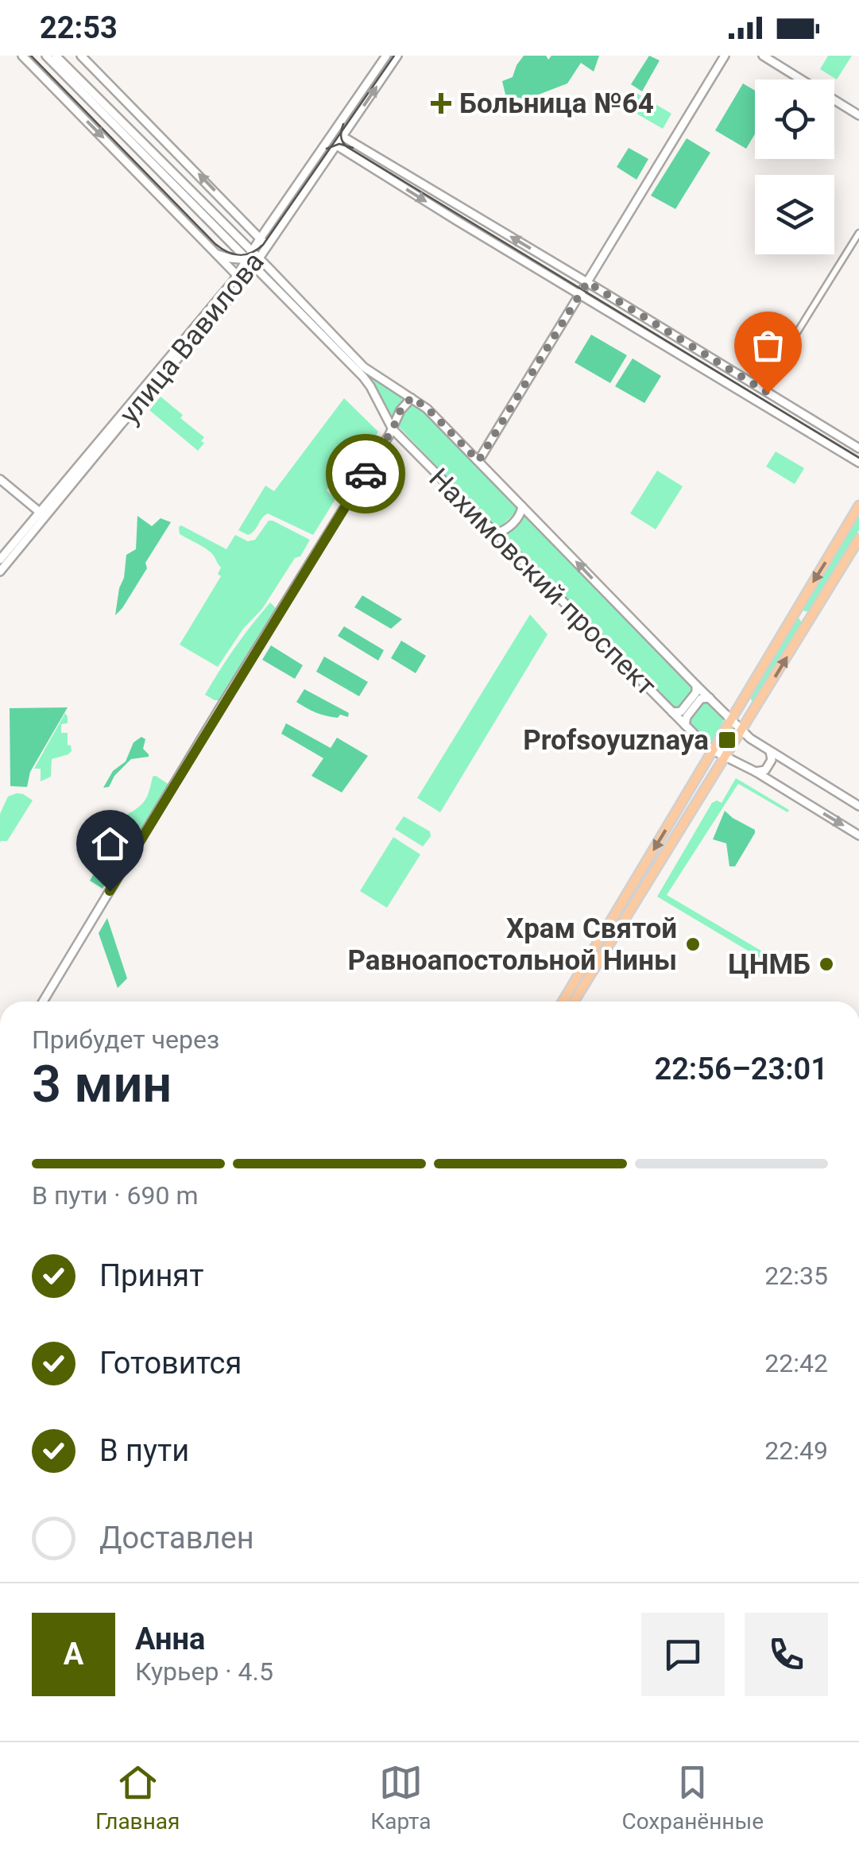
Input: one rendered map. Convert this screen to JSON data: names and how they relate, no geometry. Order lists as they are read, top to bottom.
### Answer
{
  "streets": {
    "street": ["улица Вавилова", "Нахимовский проспект"]
  },
  "crossings": [
    ["улица Вавилова", "Нахимовский проспект"]
  ],
  "places": {
    "health": ["Больница №64"],
    "transit": ["Profsoyuznaya"],
    "other": ["Храм Святой Равноапостольной Нины", "ЦНМБ"]
  },
  "page": {
    "status": "22:53",
    "heading": ["3 мин", "Прибудет через", "22:56–23:01"],
    "panel": ["Анна", "Курьер · 4.5"],
    "bar": "В пути · 690 m",
    "list": [
      ["Принят", "22:35"],
      ["Готовится", "22:42"],
      ["В пути", "22:49"],
      "Доставлен"
    ],
    "round": "А",
    "tabs": ["Главная", "Карта", "Сохранённые"]
  }
}
